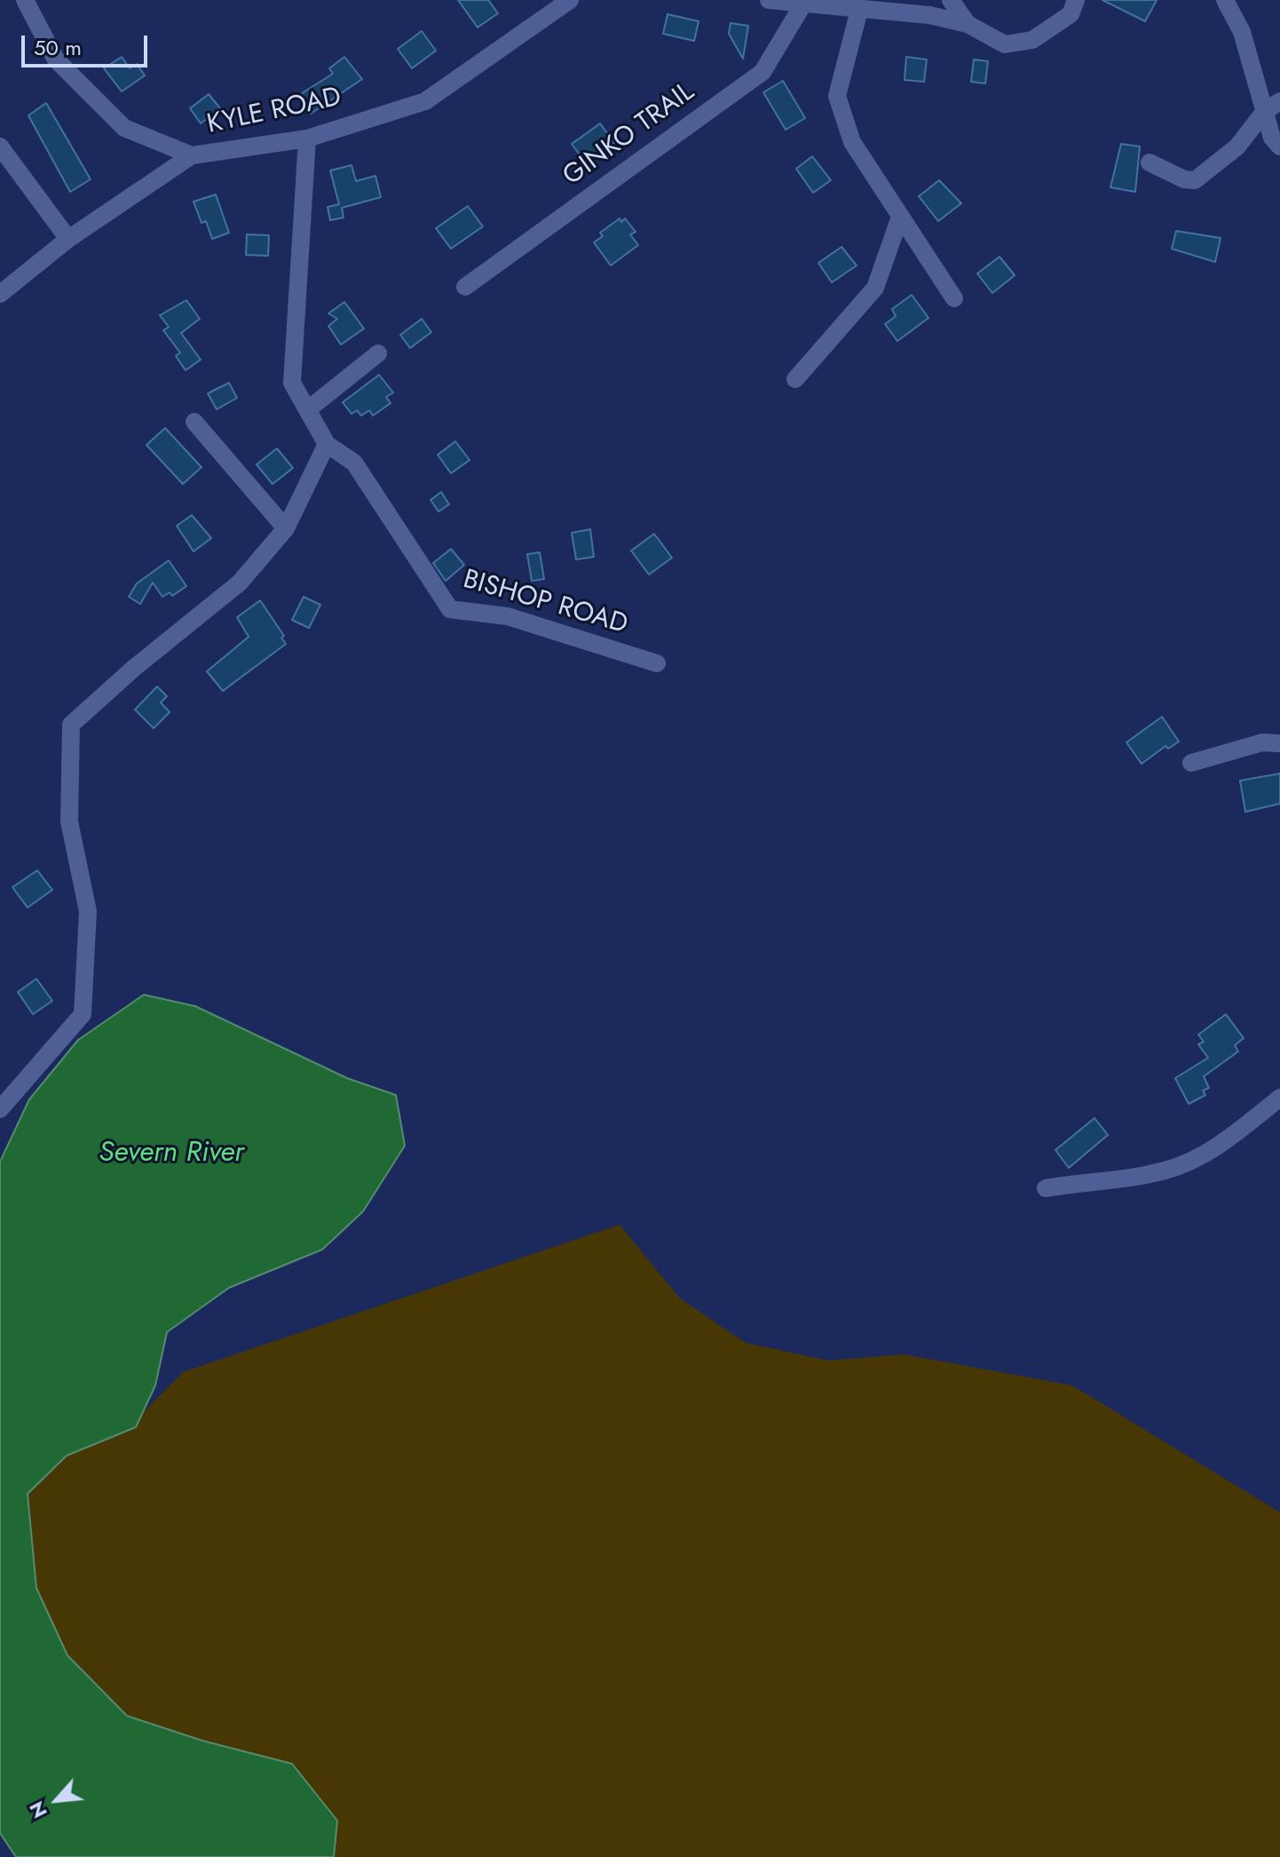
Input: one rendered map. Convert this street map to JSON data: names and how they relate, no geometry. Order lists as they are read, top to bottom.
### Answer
{
  "streets": {
    "street": ["KYLE ROAD", "GINKO TRAIL", "BISHOP ROAD"]
  },
  "water": ["Severn River"],
  "scale_bar": "50 m",
  "north": "bottom left"
}
